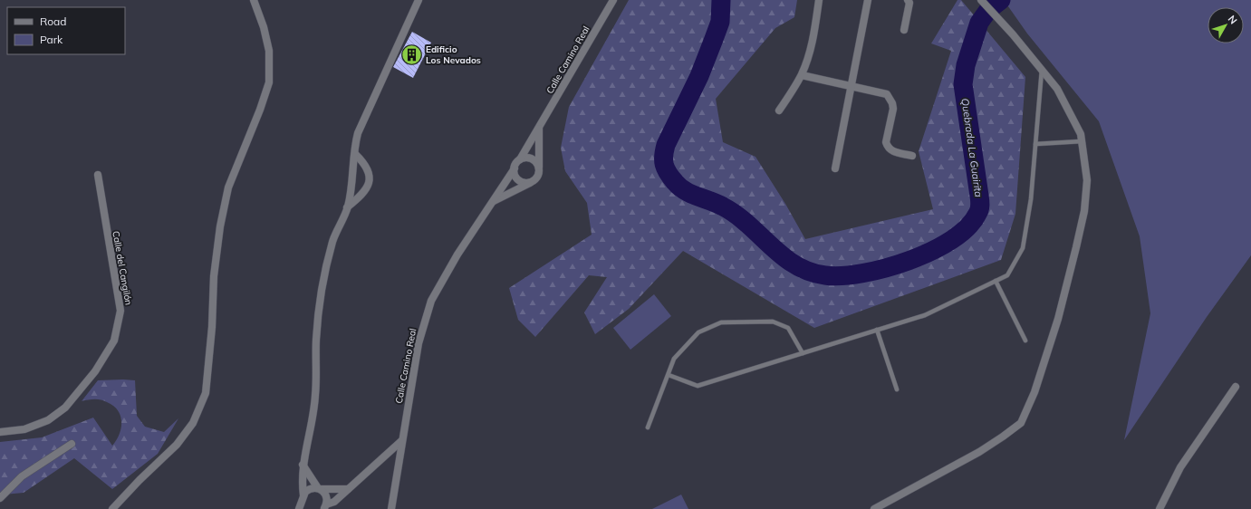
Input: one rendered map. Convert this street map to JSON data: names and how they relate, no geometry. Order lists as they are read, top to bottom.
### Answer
{
  "streets": {
    "street": ["Calle Camino Real", "Calle del Cangilón"]
  },
  "water": ["Quebrada La Guairita"],
  "places": {
    "building": ["Edificio Los Nevados"]
  },
  "legend": ["Road", "Park"],
  "north": "top right"
}
